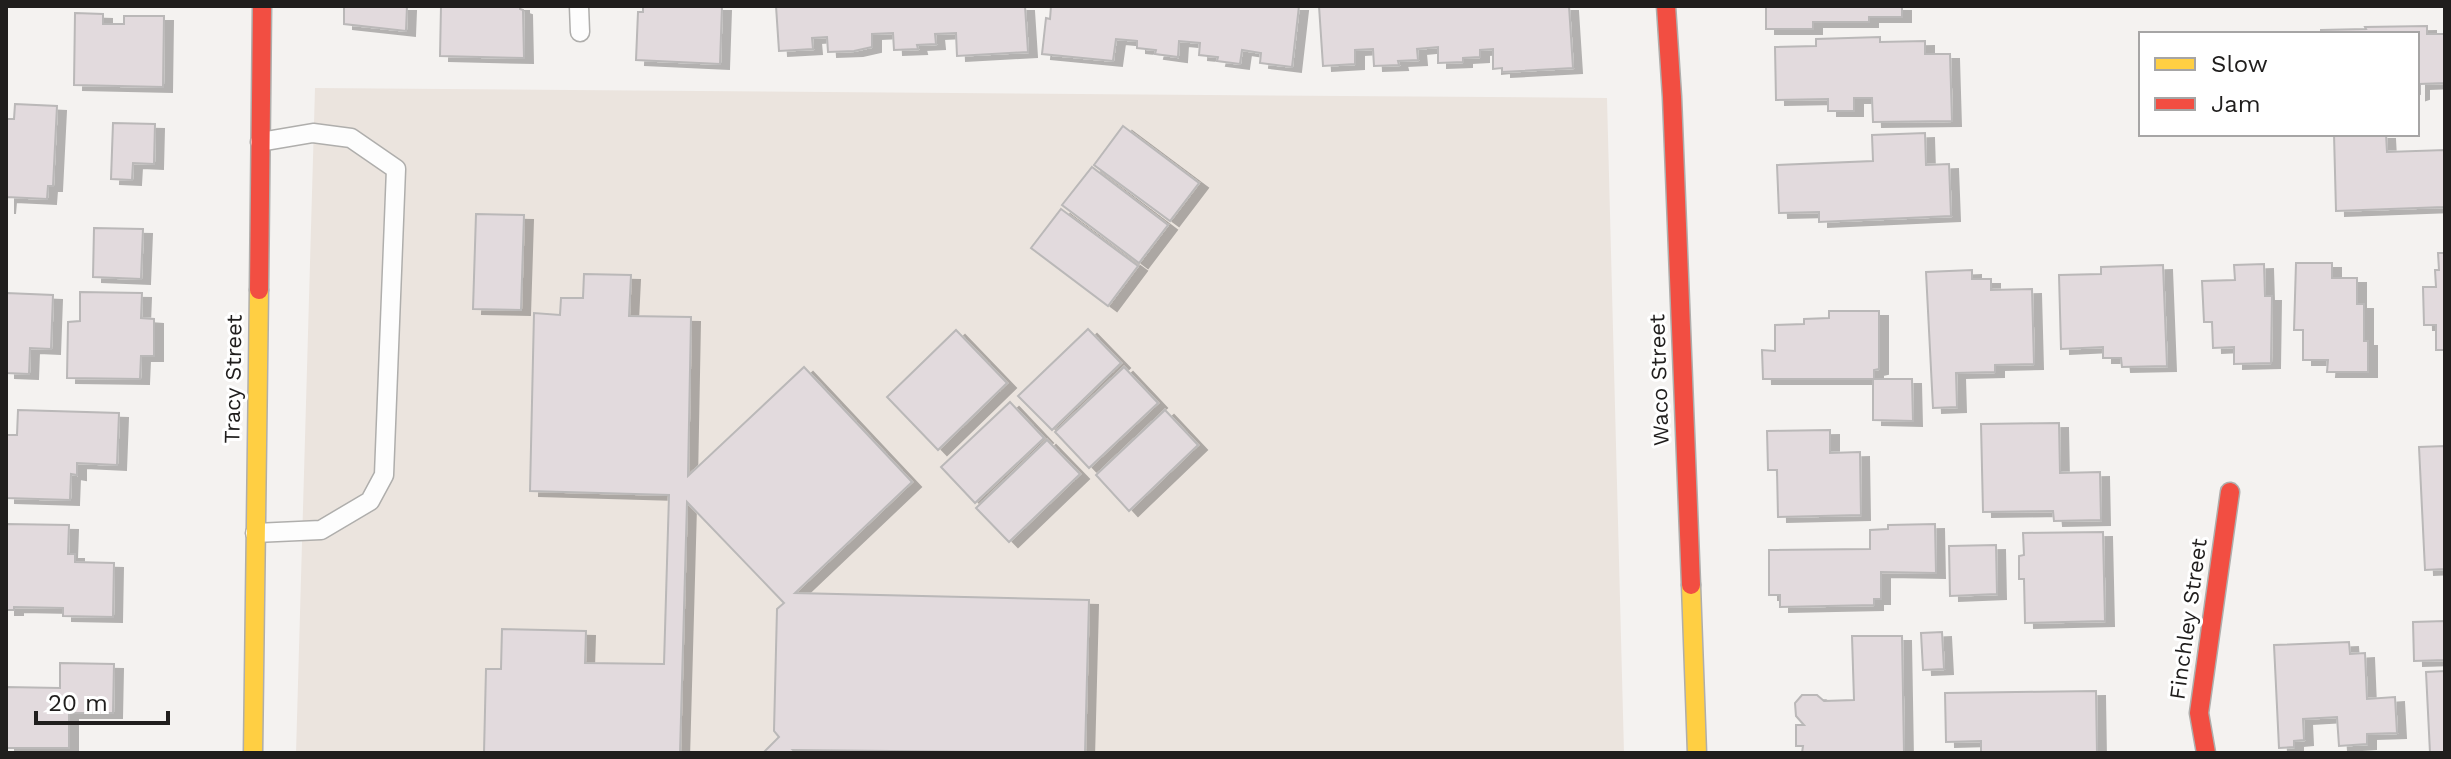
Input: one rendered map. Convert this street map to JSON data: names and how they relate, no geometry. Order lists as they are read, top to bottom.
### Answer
{
  "streets": {
    "street": ["Tracy Street", "Waco Street", "Finchley Street"]
  },
  "legend": ["Slow", "Jam"],
  "scale_bar": "20 m"
}
